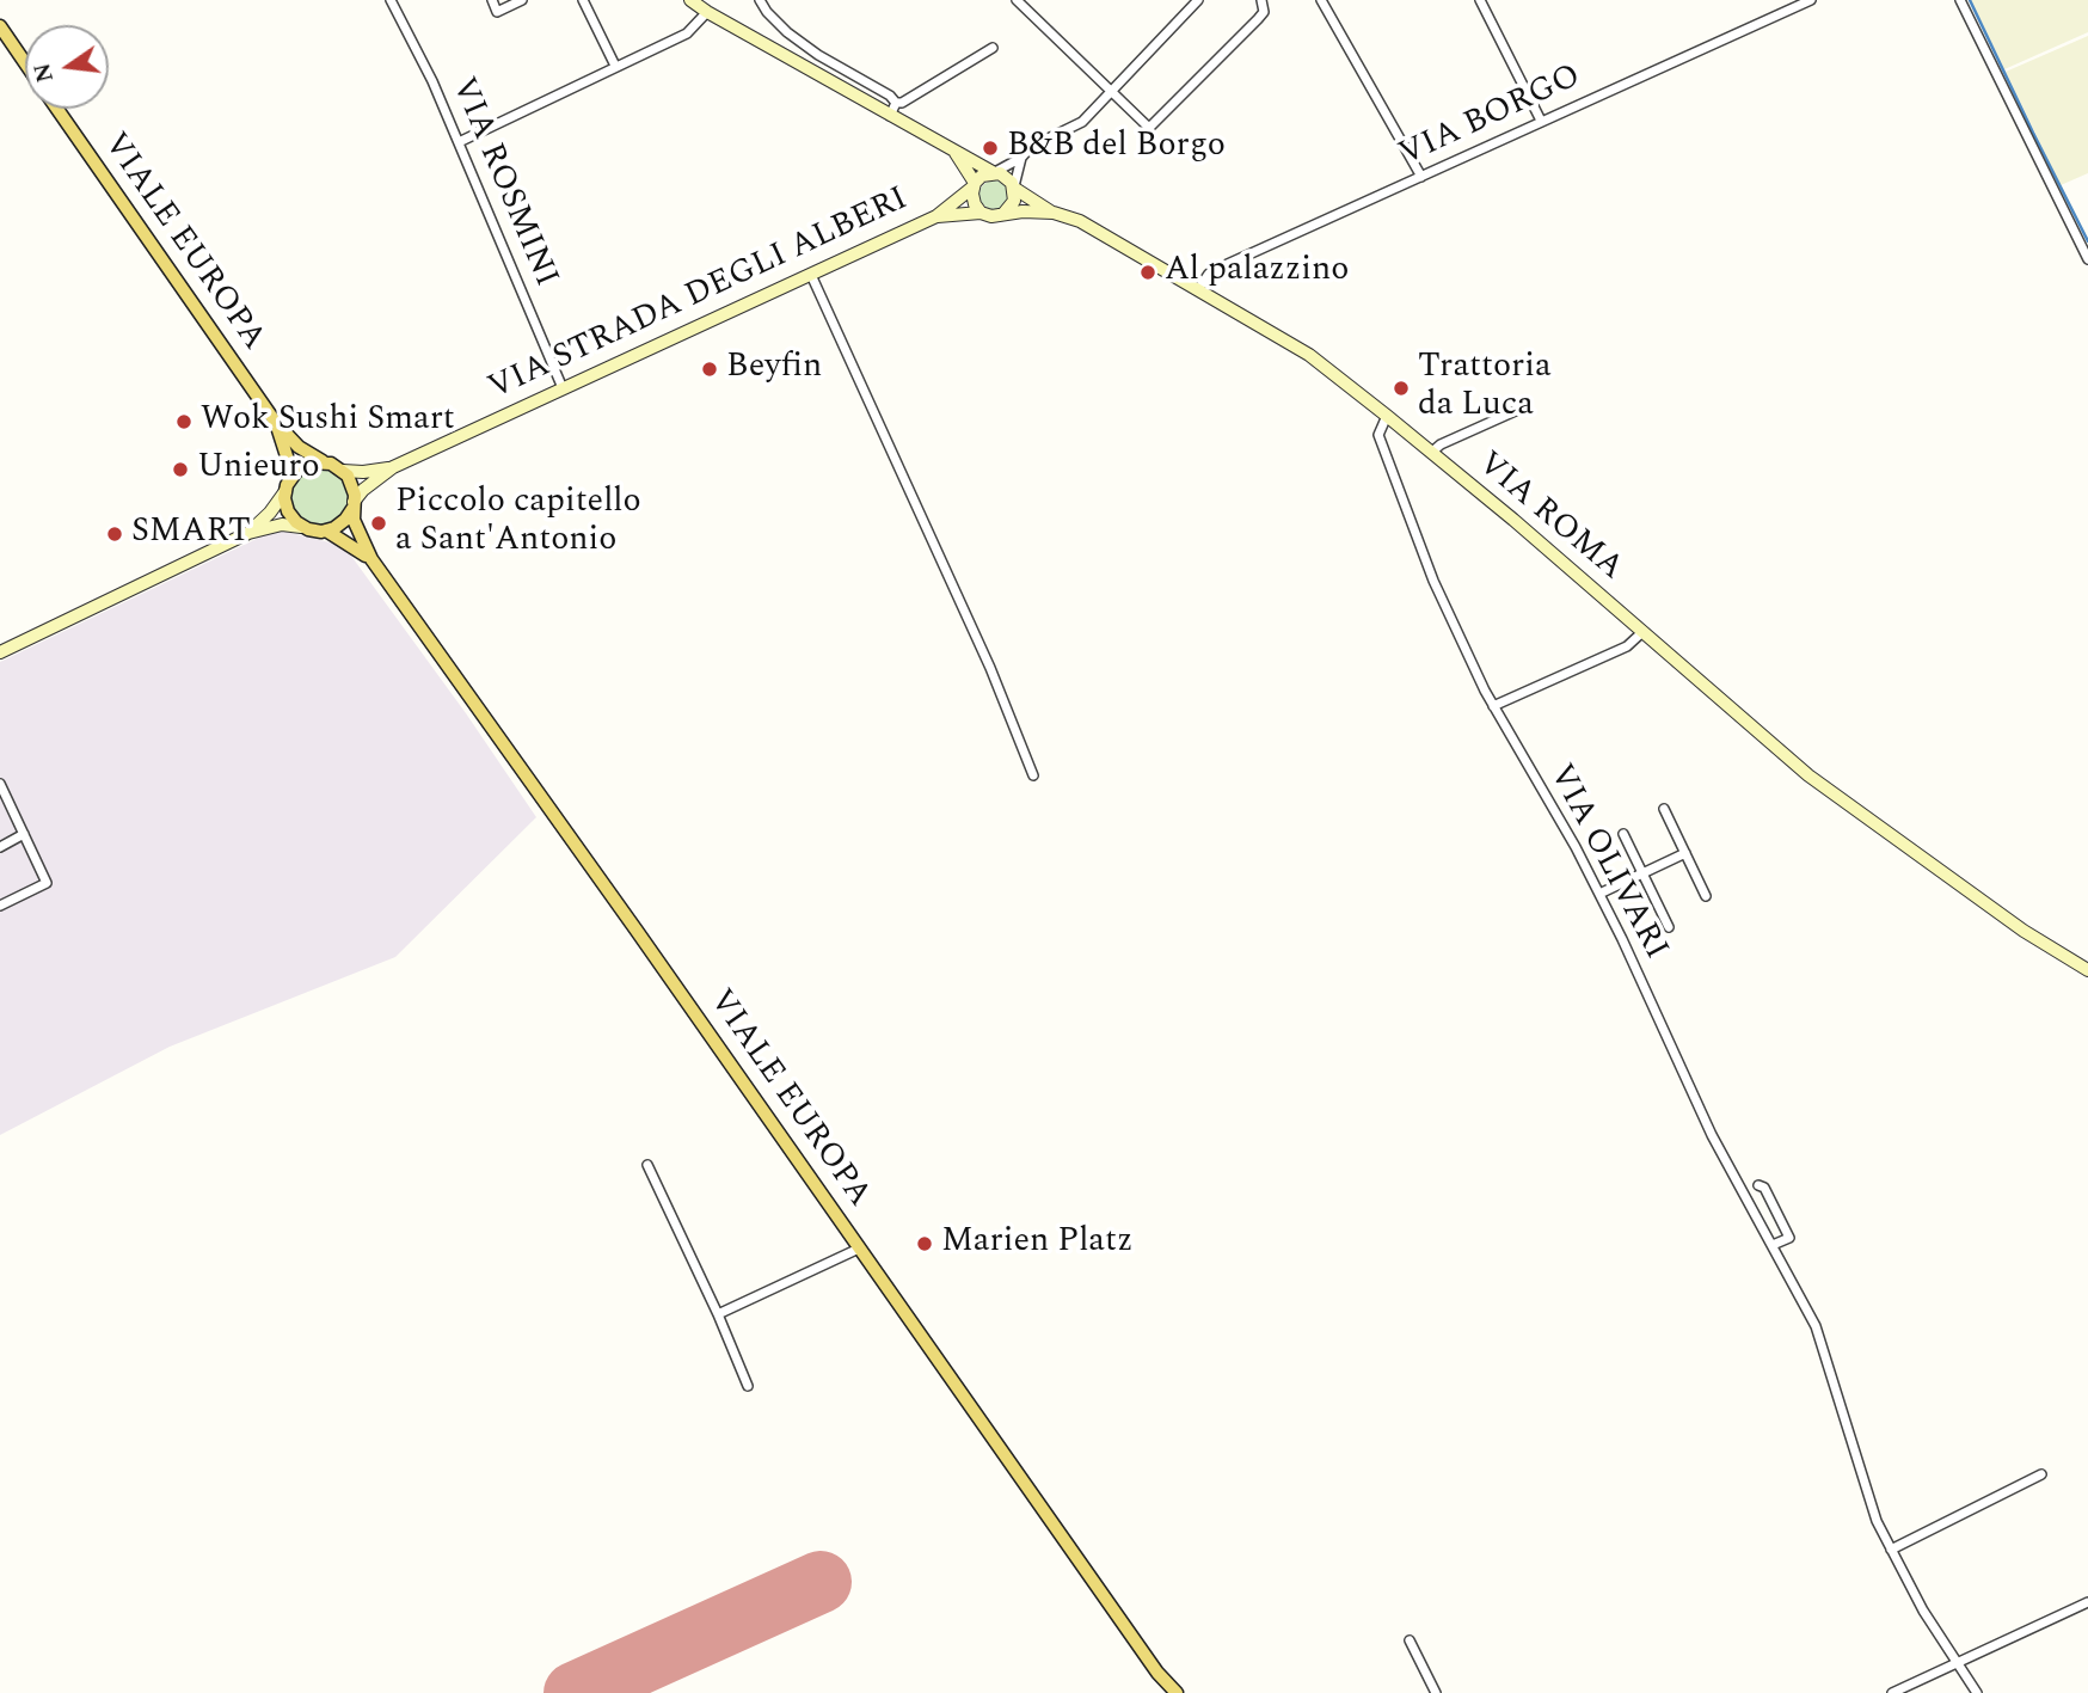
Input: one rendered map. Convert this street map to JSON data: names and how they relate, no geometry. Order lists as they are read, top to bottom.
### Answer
{
  "streets": {
    "main road": ["VIALE EUROPA", "VIA STRADA DEGLI ALBERI", "VIA ROMA"],
    "street": ["VIA BORGO", "VIA ROSMINI", "VIA OLIVARI"]
  },
  "crossings": [
    ["VIA BORGO", "VIA ROMA"],
    ["VIA ROSMINI", "VIA STRADA DEGLI ALBERI"],
    ["VIALE EUROPA", "VIA STRADA DEGLI ALBERI"],
    ["VIA STRADA DEGLI ALBERI", "VIA ROMA"],
    ["VIA ROMA", "VIA OLIVARI"]
  ],
  "places": [
    "B&B del Borgo",
    "Al palazzino",
    "Beyfin",
    "Trattoria da Luca",
    "Wok Sushi Smart",
    "Unieuro",
    "Piccolo capitello a Sant'Antonio",
    "SMART",
    "Marien Platz"
  ],
  "north": "left"
}
